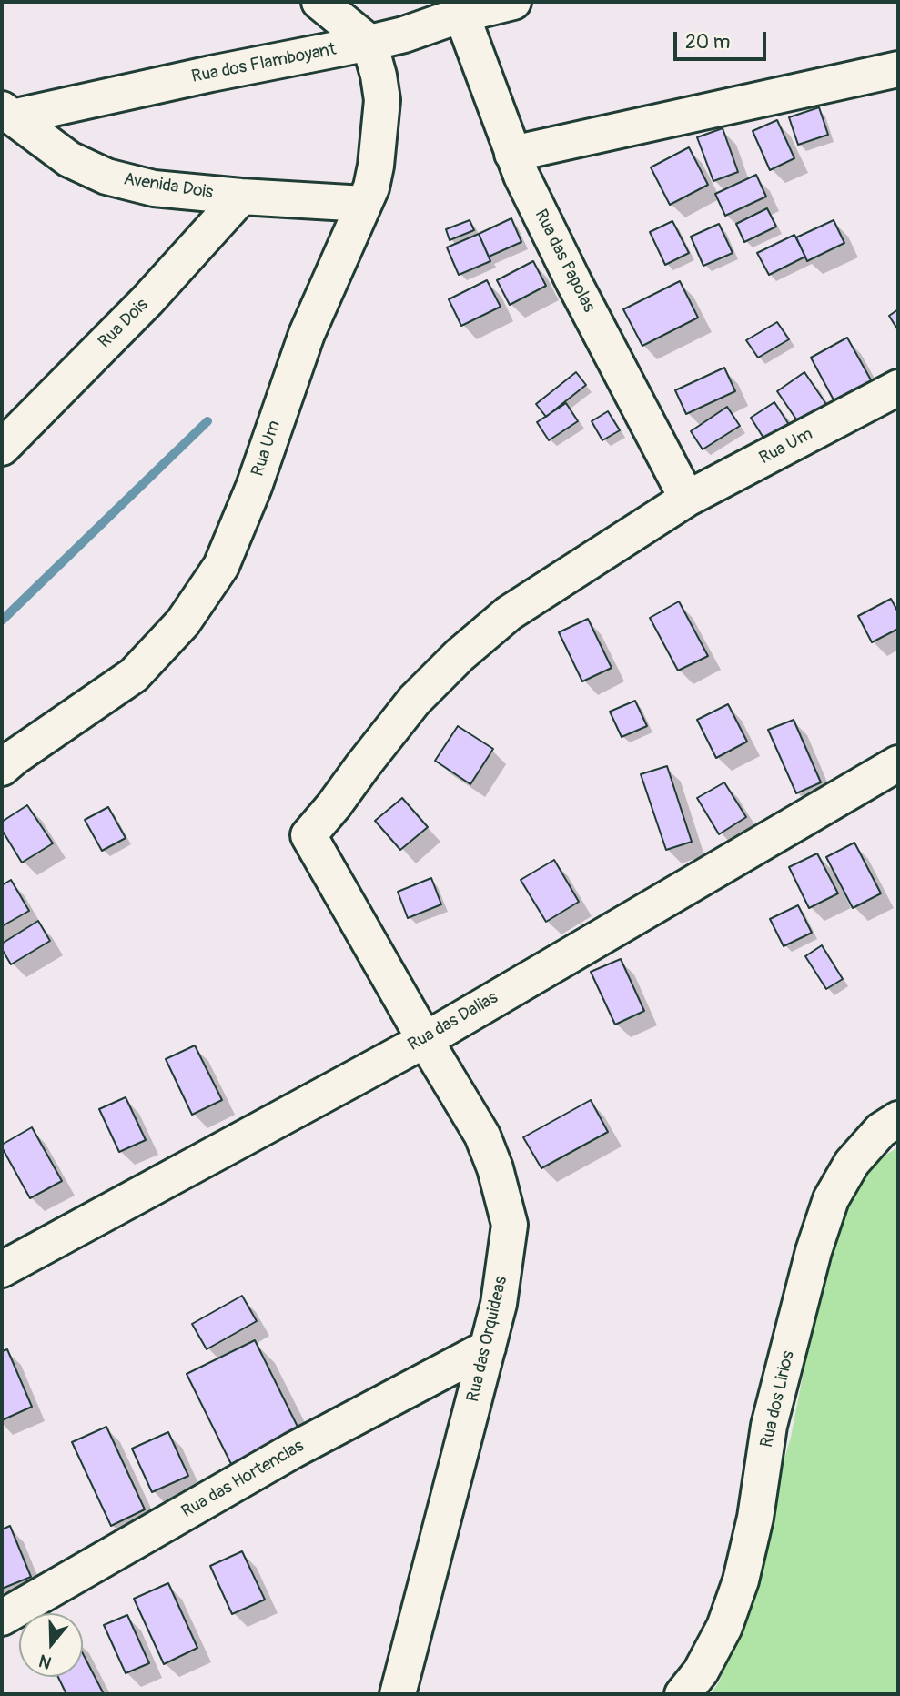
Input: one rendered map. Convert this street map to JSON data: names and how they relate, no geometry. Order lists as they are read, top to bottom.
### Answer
{
  "streets": {
    "street": [
      "Rua dos Flamboyant",
      "Avenida Dois",
      "Rua das Papolas",
      "Rua Dois",
      "Rua Um",
      "Rua das Dalias",
      "Rua das Orquideas",
      "Rua dos Lirios",
      "Rua das Hortencias"
    ]
  },
  "crossings": [
    ["Rua dos Flamboyant", "Avenida Dois"],
    ["Rua dos Flamboyant", "Rua das Papolas"],
    ["Rua dos Flamboyant", "Rua Um"],
    ["Avenida Dois", "Rua Dois"],
    ["Avenida Dois", "Rua Um"],
    ["Rua das Papolas", "Rua Um"],
    ["Rua Um", "Rua das Orquideas"],
    ["Rua das Dalias", "Rua das Orquideas"],
    ["Rua das Orquideas", "Rua das Hortencias"]
  ],
  "scale_bar": "20 m",
  "north": "bottom"
}
